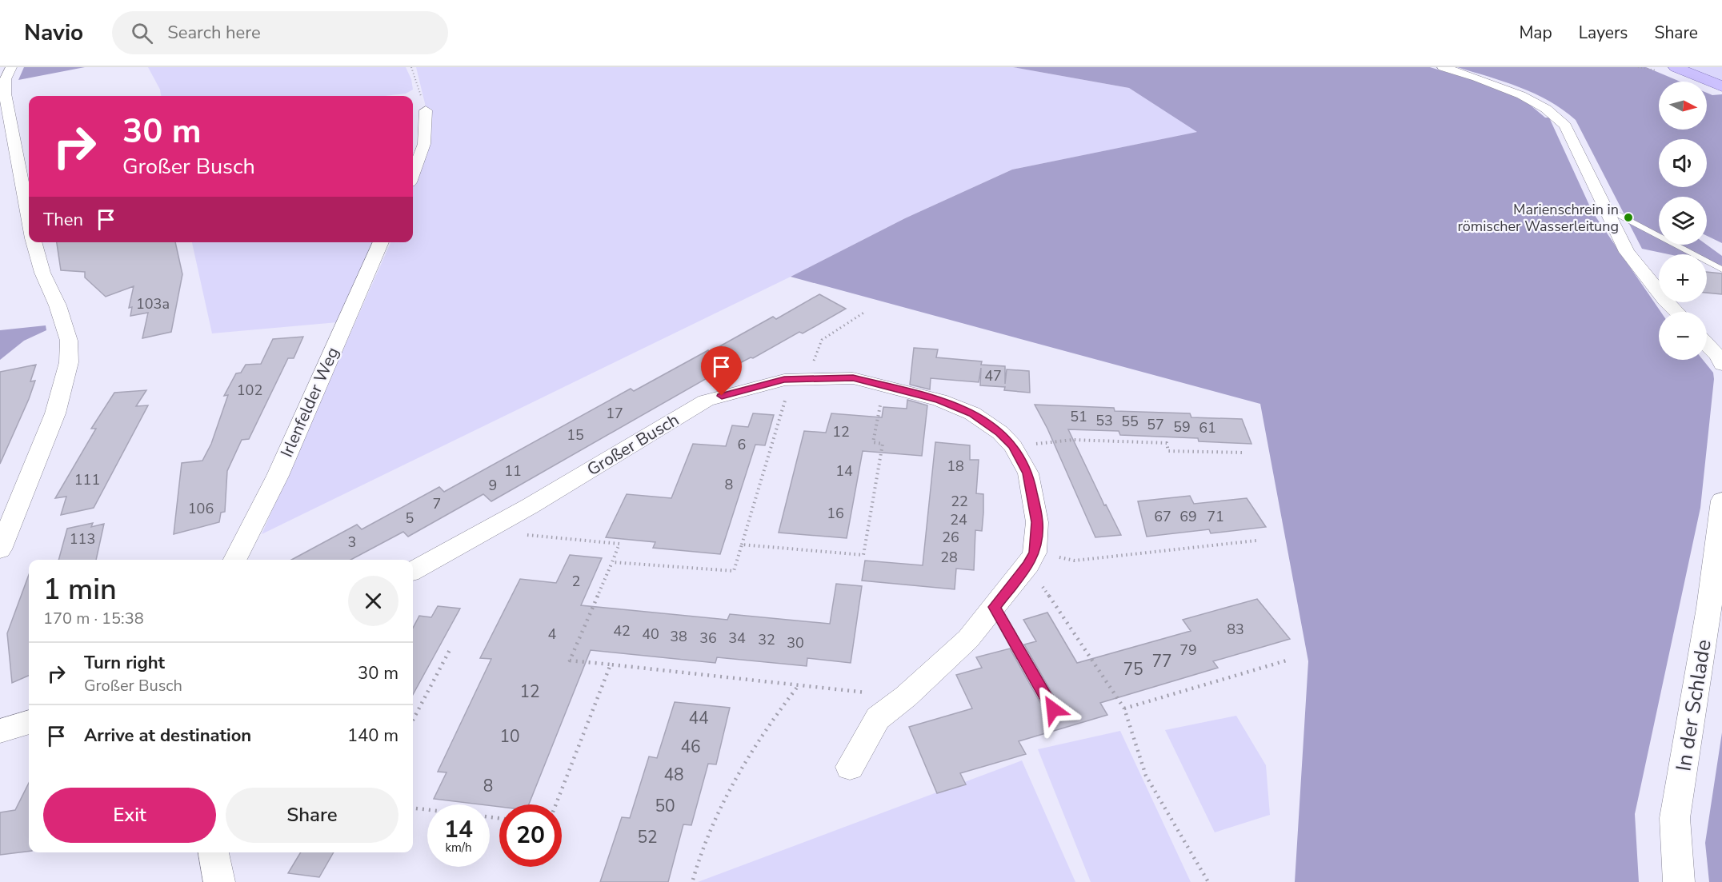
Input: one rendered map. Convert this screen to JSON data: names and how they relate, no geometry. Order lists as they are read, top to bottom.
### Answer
{
  "streets": {
    "street": ["Irlenfelder Weg", "Großer Busch", "In der Schlade"]
  },
  "places": ["Marienschrein in römischer Wasserleitung"],
  "house_numbers": [
    "103a",
    "47",
    "102",
    "17",
    "51",
    "53",
    "55",
    "57",
    "59",
    "61",
    "12",
    "15",
    "6",
    "18",
    "11",
    "14",
    "111",
    "8",
    "9",
    "22",
    "7",
    "106",
    "16",
    "67",
    "69",
    "71",
    "5",
    "24",
    "26",
    "113",
    "3",
    "28",
    "2",
    "83",
    "42",
    "4",
    "40",
    "38",
    "36",
    "34",
    "32",
    "30",
    "79",
    "77",
    "75",
    "12",
    "44",
    "10",
    "46",
    "48",
    "8",
    "50",
    "52"
  ],
  "north": "right",
  "page": {
    "header": "Navio",
    "search": "Search here",
    "nav": ["Map", "Layers", "Share"],
    "map_buttons": ["+", "−"],
    "turn": ["30 m", "Großer Busch"],
    "then": "Then",
    "heading": ["1 min", "170 m · 15:38"],
    "list": [
      {
        "name": "Turn right",
        "note": "Großer Busch",
        "value": "30 m"
      },
      {
        "name": "Arrive at destination",
        "value": "140 m"
      }
    ],
    "buttons": ["Exit", "Share"],
    "speed": "14 km/h",
    "limit": "20"
  }
}
